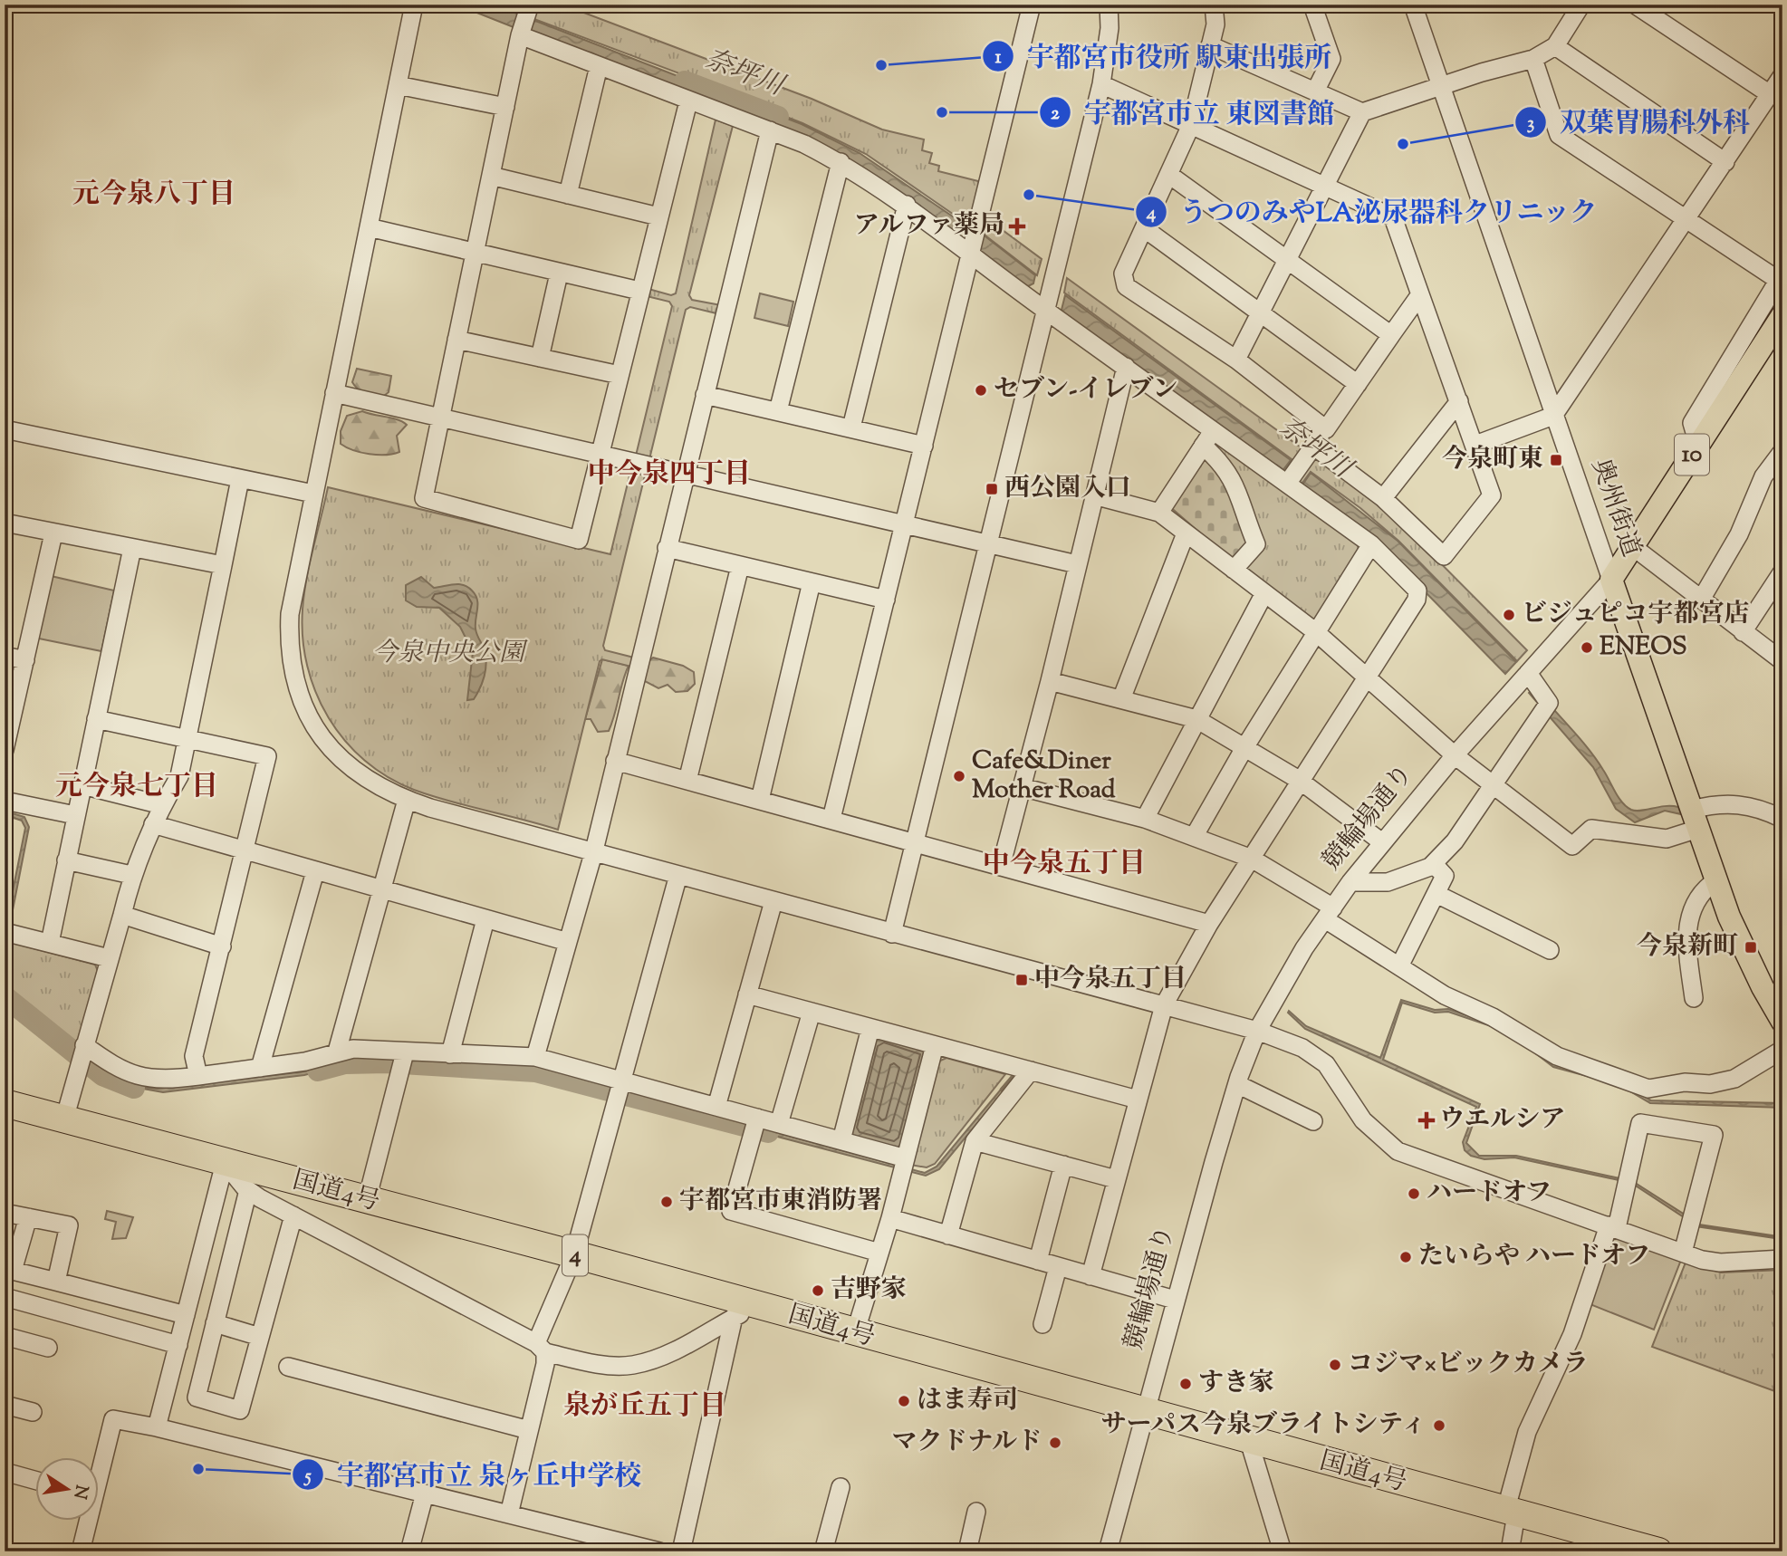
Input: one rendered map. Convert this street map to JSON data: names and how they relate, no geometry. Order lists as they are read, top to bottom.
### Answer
{
  "streets": {
    "highway": ["国道4号", "4"],
    "main road": ["10", "奥州街道", "競輪場通り"]
  },
  "crossings": [
    ["奥州街道", "競輪場通り"],
    ["競輪場通り", "国道4号"]
  ],
  "districts": [
    "元今泉八丁目",
    "中今泉四丁目",
    "元今泉七丁目",
    "中今泉五丁目",
    "泉が丘五丁目"
  ],
  "water": ["奈坪川"],
  "parks": ["今泉中央公園"],
  "places": {
    "other": [
      "宇都宮市役所 駅東出張所",
      "宇都宮市立 東図書館",
      "双葉胃腸科外科",
      "うつのみやLA泌尿器科クリニック",
      "セブン-イレブン",
      "ビジュピコ宇都宮店",
      "ENEOS",
      "Cafe&Diner Mother Road",
      "ハードオフ",
      "宇都宮市東消防署",
      "たいらや ハードオフ",
      "吉野家",
      "コジマ×ビックカメラ",
      "すき家",
      "はま寿司",
      "サーパス今泉ブライトシティ",
      "マクドナルド",
      "宇都宮市立 泉ヶ丘中学校"
    ],
    "health": ["アルファ薬局", "ウエルシア"],
    "transit": [
      "今泉町東",
      "西公園入口",
      "今泉新町",
      "中今泉五丁目"
    ]
  },
  "north": "right"
}
